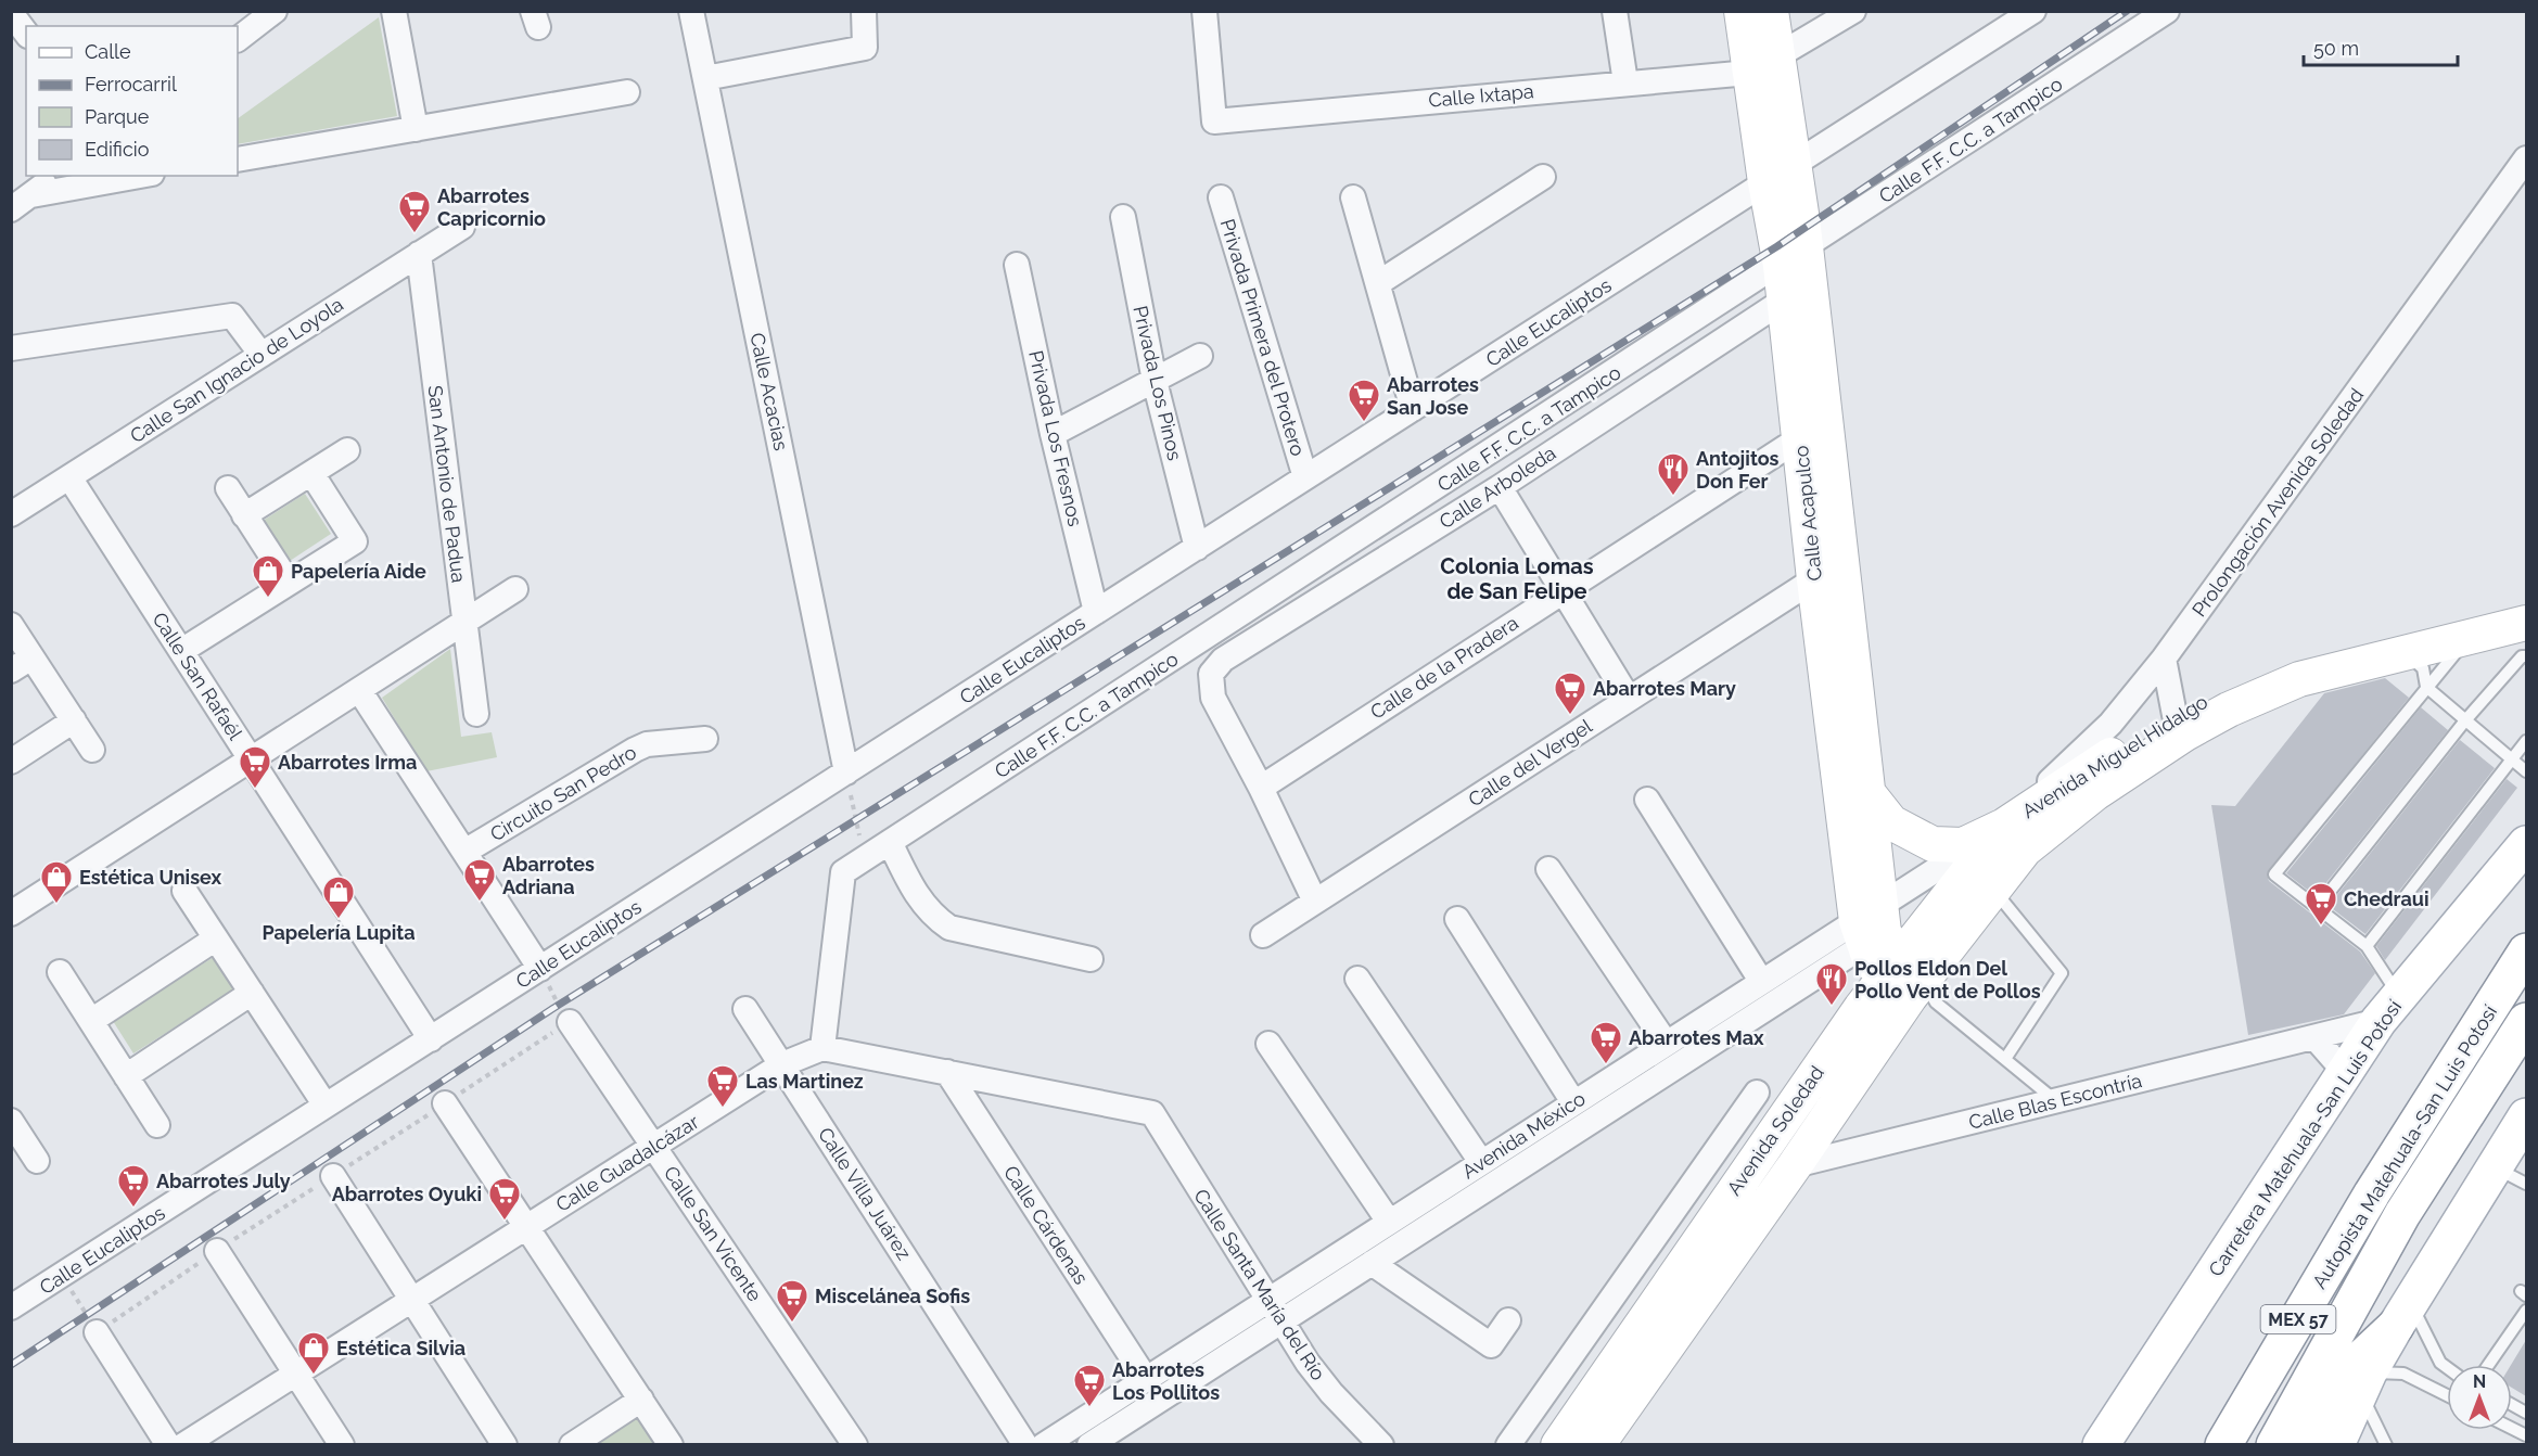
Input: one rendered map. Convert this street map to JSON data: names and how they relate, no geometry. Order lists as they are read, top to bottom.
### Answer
{
  "streets": {
    "main road": ["Carretera Matehuala-San Luis Potosí", "Autopista Matehuala-San Luis Potosí", "MEX 57"],
    "street": [
      "Calle Ixtapa",
      "Calle F.F. C.C. a Tampico",
      "Calle Eucaliptos",
      "Privada Primera del Protero",
      "Calle San Ignacio de Loyola",
      "Privada Los Pinos",
      "Calle Acacias",
      "Privada Los Fresnos",
      "San Antonio de Padua",
      "Calle Arboleda",
      "Prolongación Avenida Soledad",
      "Calle Acapulco",
      "Calle de la Pradera",
      "Calle San Rafaél",
      "Avenida Miguel Hidalgo",
      "Calle del Vergel",
      "Circuito San Pedro",
      "Calle Blas Escontría",
      "Avenida Soledad",
      "Avenida México",
      "Calle Guadalcázar",
      "Calle Villa Juárez",
      "Calle Cárdenas",
      "Calle San Vicente",
      "Calle Santa María del Río"
    ]
  },
  "crossings": [
    ["Calle Ixtapa", "Calle Acapulco"],
    ["Calle F.F. C.C. a Tampico", "Calle Acapulco"],
    ["Calle F.F. C.C. a Tampico", "Calle Guadalcázar"],
    ["Calle Eucaliptos", "Privada Primera del Protero"],
    ["Calle Eucaliptos", "Privada Los Pinos"],
    ["Calle Eucaliptos", "Calle Acacias"],
    ["Calle Eucaliptos", "Privada Los Fresnos"],
    ["Calle Eucaliptos", "Calle Acapulco"],
    ["Calle Eucaliptos", "Calle San Rafaél"],
    ["Calle San Ignacio de Loyola", "San Antonio de Padua"],
    ["Calle San Ignacio de Loyola", "Calle San Rafaél"],
    ["Calle Arboleda", "Calle Acapulco"],
    ["Calle Arboleda", "Calle de la Pradera"],
    ["Prolongación Avenida Soledad", "Avenida Miguel Hidalgo"],
    ["Prolongación Avenida Soledad", "Avenida Soledad"],
    ["Prolongación Avenida Soledad", "Avenida México"],
    ["Calle Acapulco", "Calle de la Pradera"],
    ["Calle Acapulco", "Calle del Vergel"],
    ["Calle Acapulco", "Avenida Soledad"],
    ["Calle Acapulco", "Avenida México"],
    ["Avenida Miguel Hidalgo", "Avenida Soledad"],
    ["Avenida Miguel Hidalgo", "Avenida México"],
    ["Calle Blas Escontría", "Avenida Soledad"],
    ["Calle Blas Escontría", "Carretera Matehuala-San Luis Potosí"],
    ["Avenida Soledad", "Avenida México"],
    ["Avenida México", "Calle Cárdenas"],
    ["Avenida México", "Calle Santa María del Río"],
    ["Calle Guadalcázar", "Calle Villa Juárez"],
    ["Calle Guadalcázar", "Calle San Vicente"],
    ["Calle Cárdenas", "Calle Santa María del Río"]
  ],
  "districts": ["Colonia Lomas de San Felipe"],
  "places": {
    "supermarket": [
      "Abarrotes Capricornio",
      "Abarrotes San Jose",
      "Abarrotes Mary",
      "Abarrotes Irma",
      "Abarrotes Adriana",
      "Chedraui",
      "Abarrotes Max",
      "Las Martinez",
      "Abarrotes July",
      "Abarrotes Oyuki",
      "Miscelánea Sofis",
      "Abarrotes Los Pollitos"
    ],
    "restaurant": ["Antojitos Don Fer", "Pollos Eldon Del Pollo Vent de Pollos"],
    "shop": [
      "Papelería Aide",
      "Estética Unisex",
      "Papelería Lupita",
      "Estética Silvia"
    ]
  },
  "legend": [
    "Calle",
    "Ferrocarril",
    "Parque",
    "Edificio"
  ],
  "scale_bar": "50 m",
  "north": "top"
}
